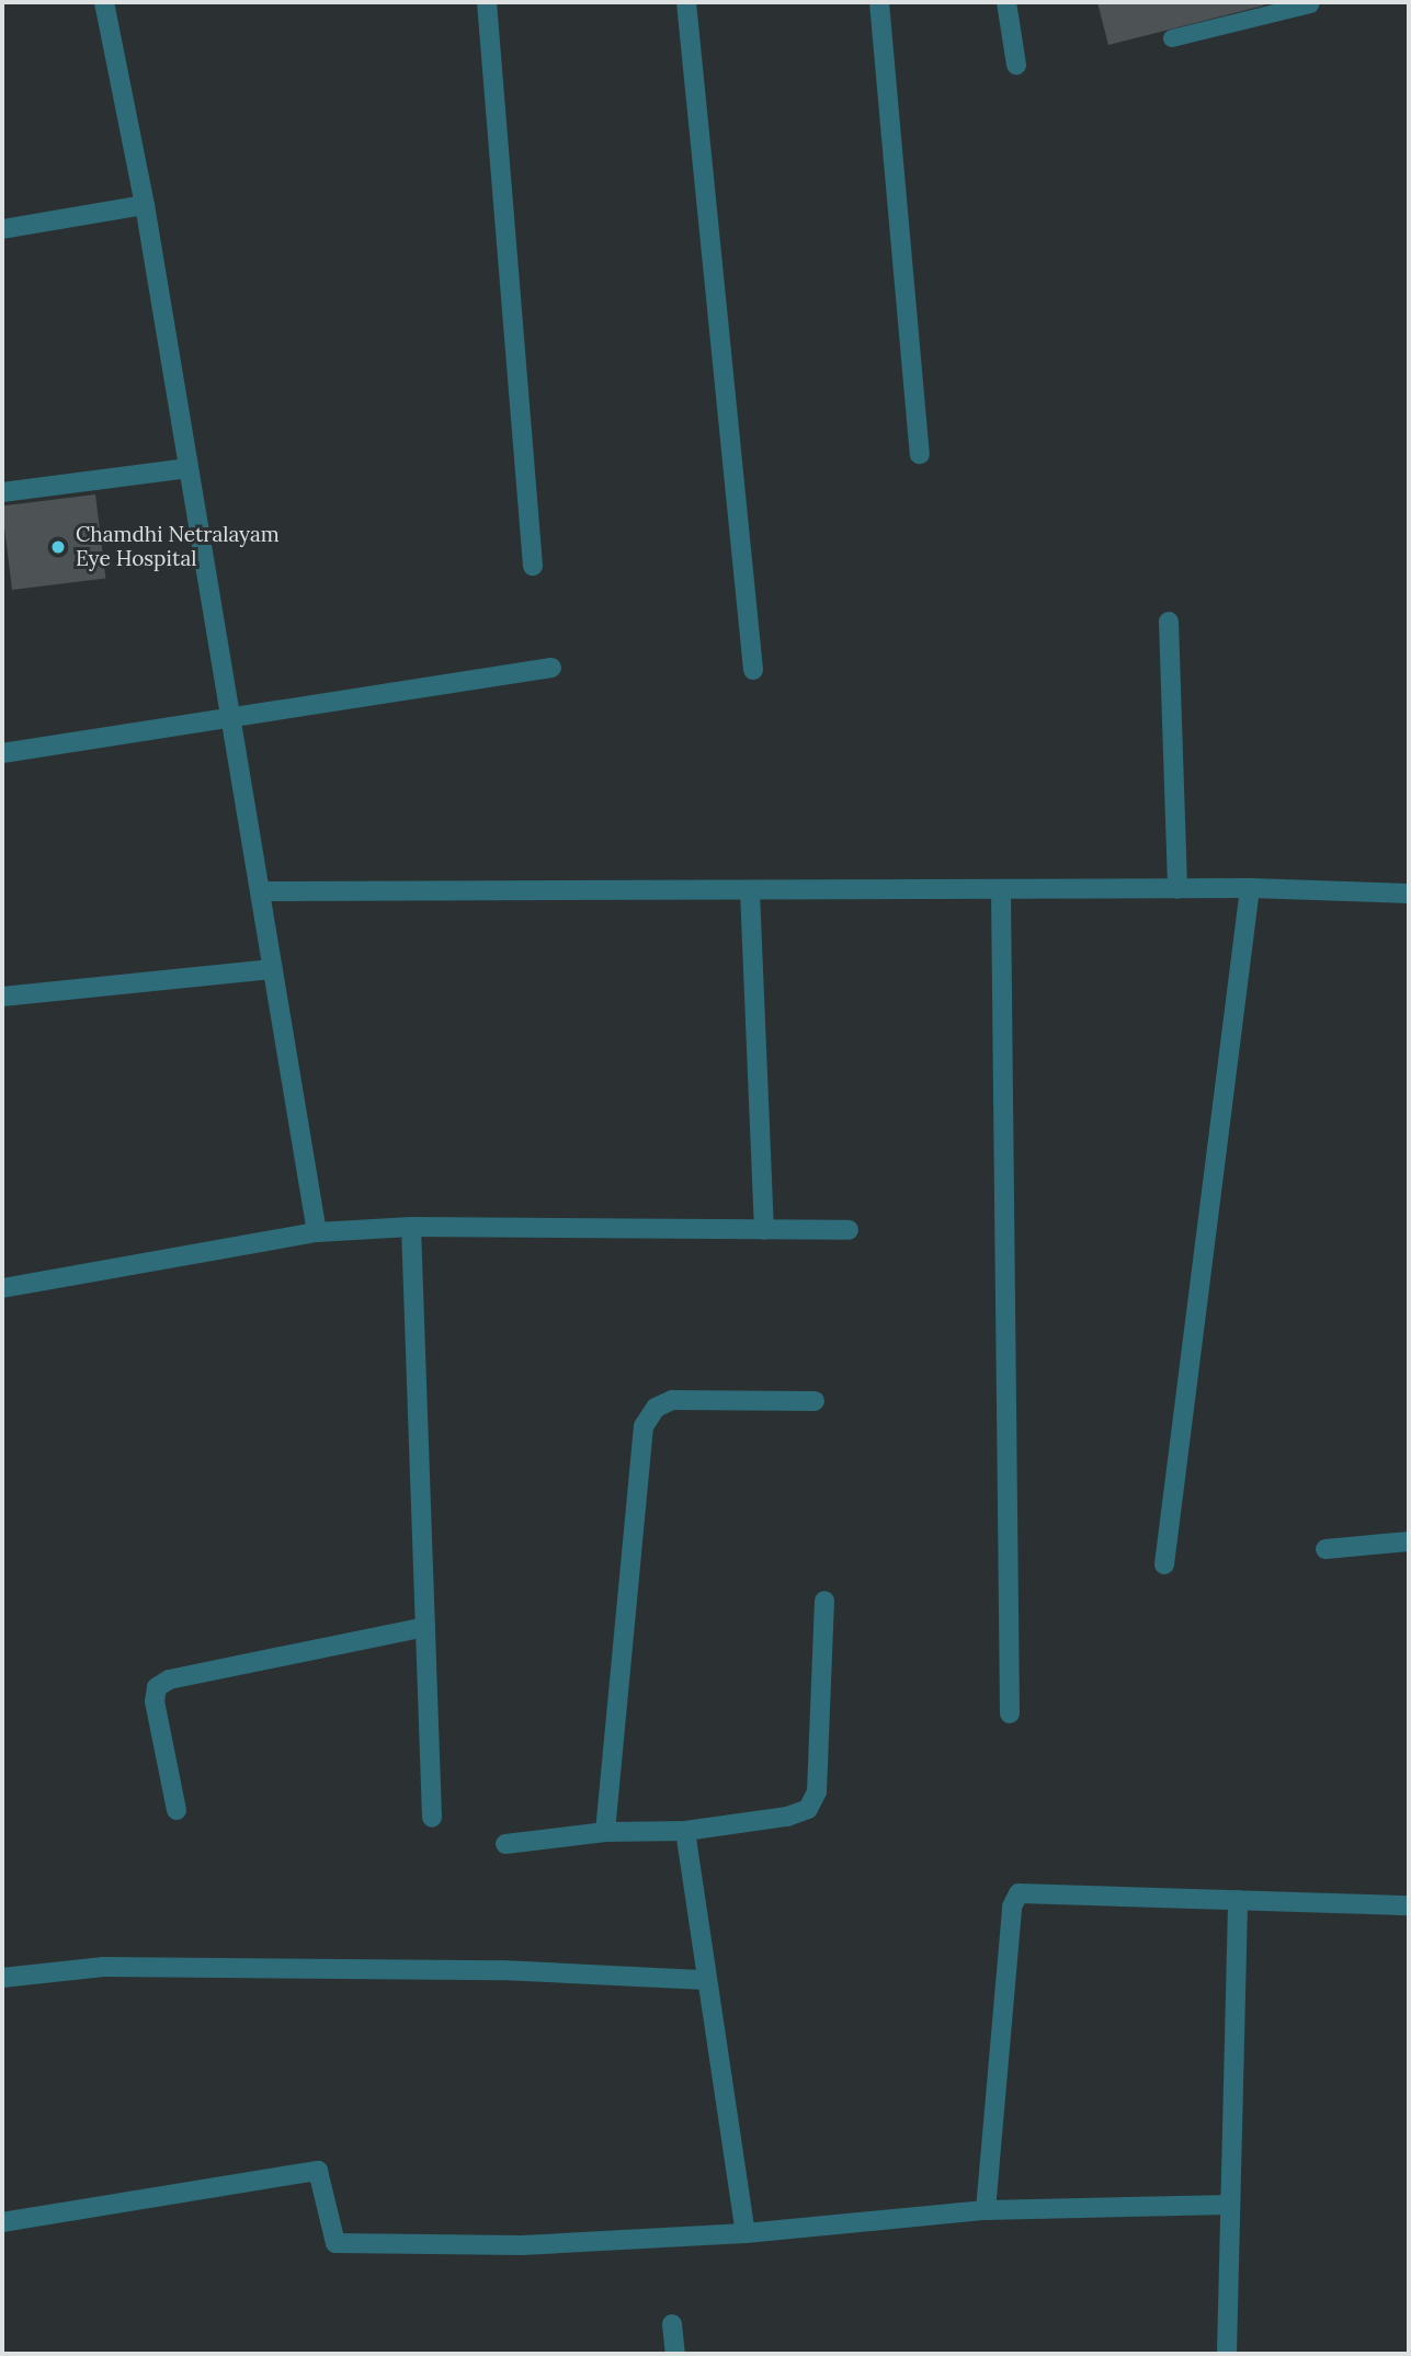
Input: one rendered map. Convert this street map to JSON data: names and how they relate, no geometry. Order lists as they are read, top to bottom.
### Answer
{
  "places": ["Chamdhi Netralayam Eye Hospital"]
}
